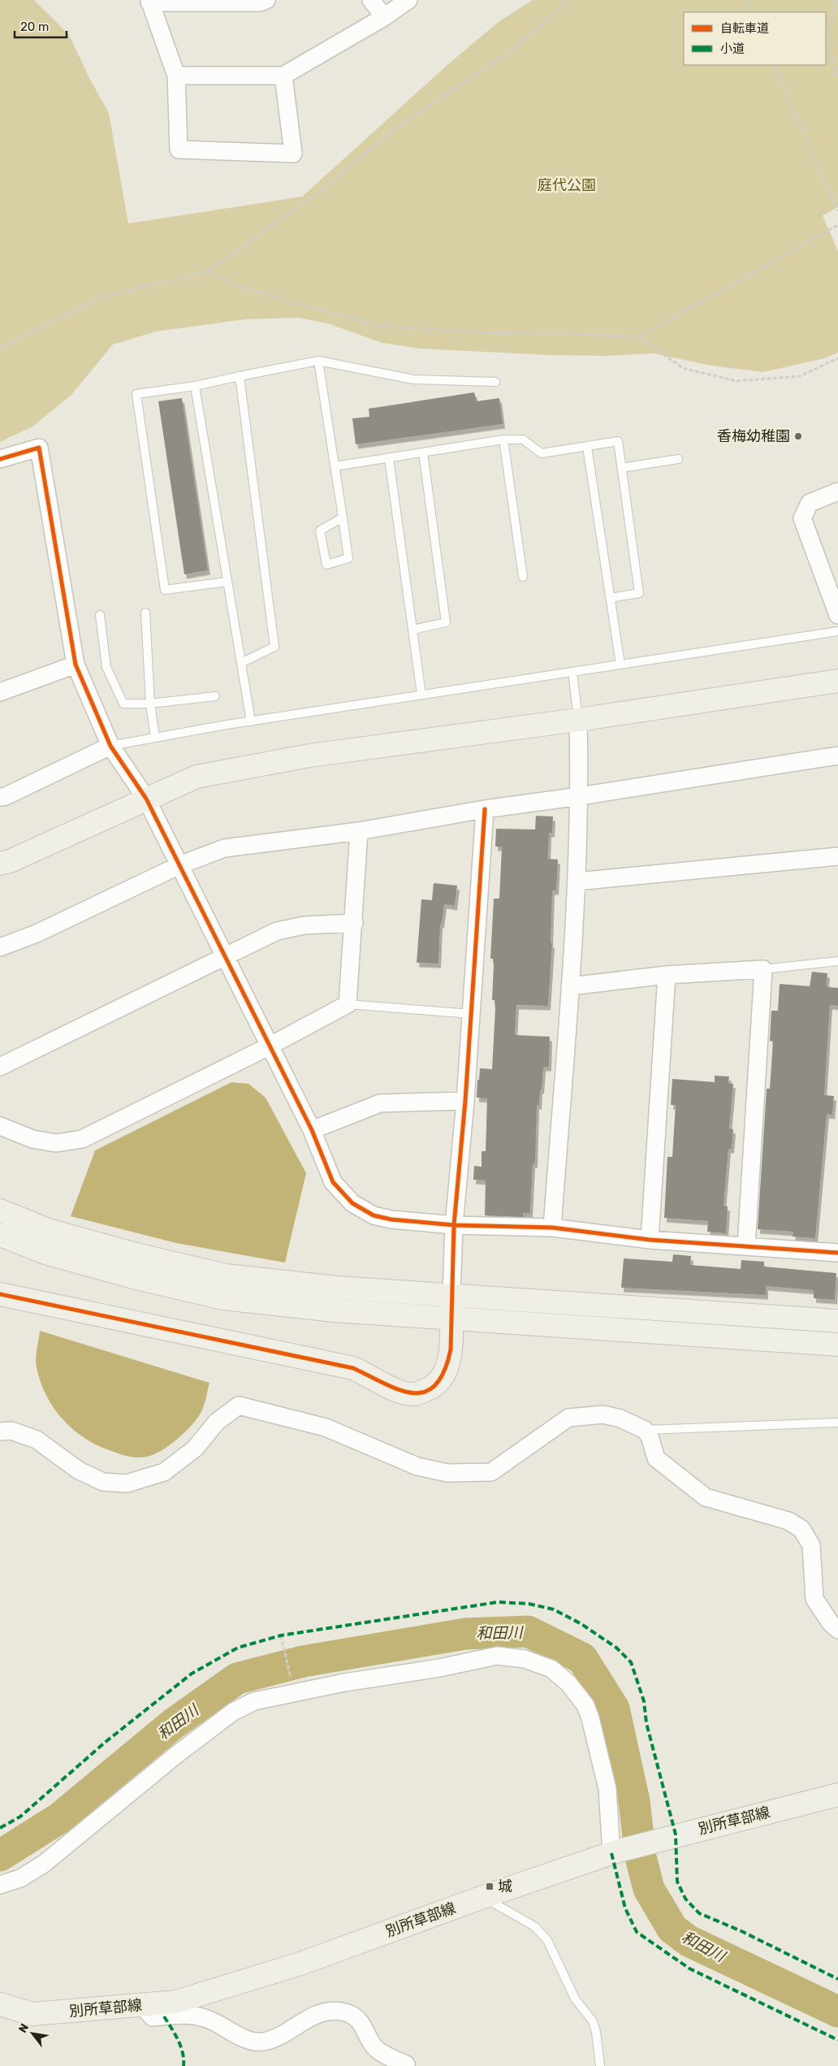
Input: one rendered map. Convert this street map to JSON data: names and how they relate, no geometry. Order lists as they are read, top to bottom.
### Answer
{
  "streets": {
    "street": ["別所草部線"]
  },
  "water": ["和田川"],
  "parks": ["庭代公園"],
  "places": {
    "other": ["香梅幼稚園"],
    "transit": ["城"]
  },
  "legend": ["自転車道", "小道"],
  "scale_bar": "20 m",
  "north": "top left"
}
